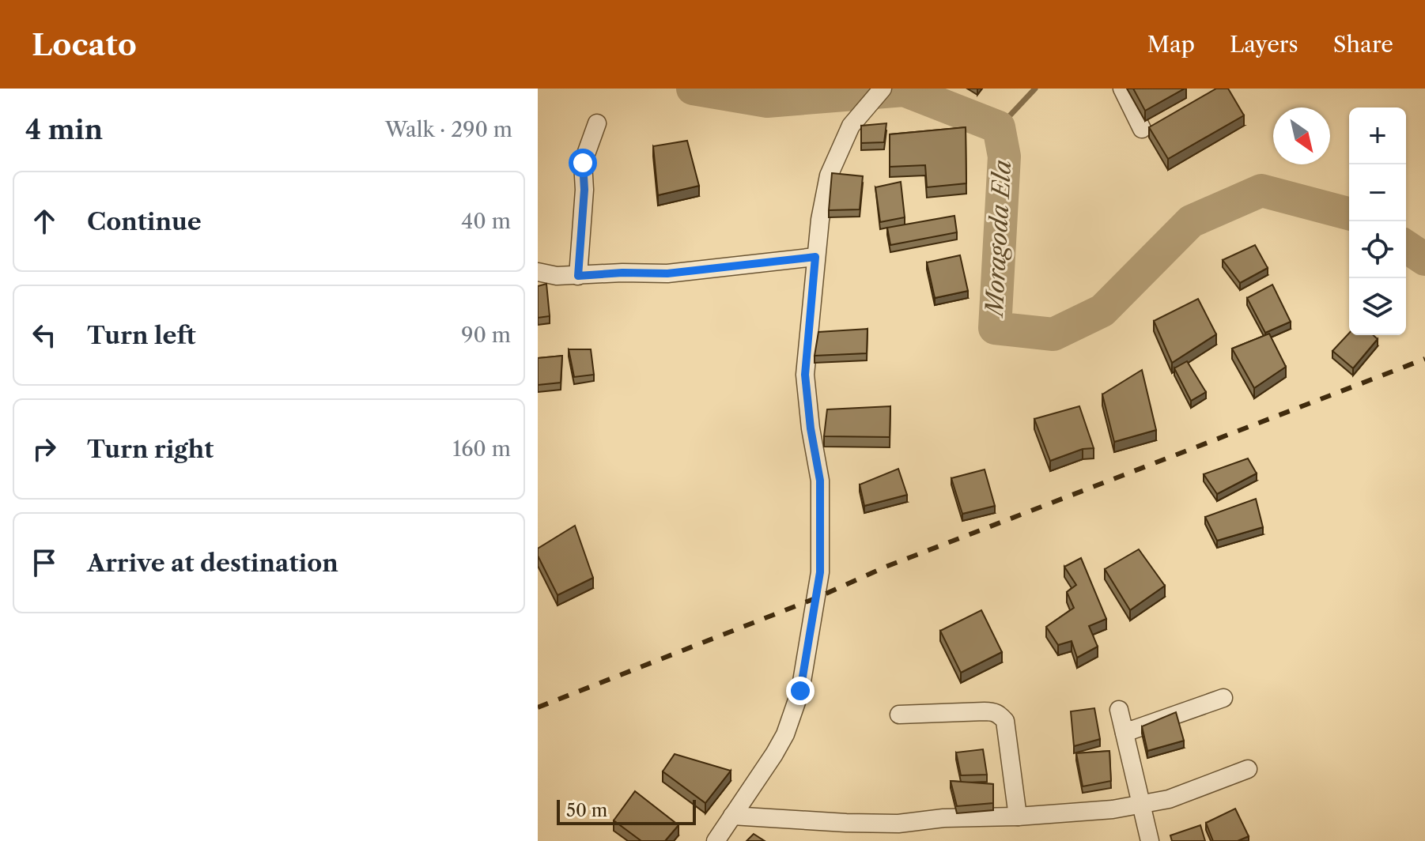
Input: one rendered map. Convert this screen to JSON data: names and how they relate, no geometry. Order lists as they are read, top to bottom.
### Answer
{
  "water": ["Moragoda Ela"],
  "scale_bar": "50 m",
  "north": "bottom right",
  "page": {
    "header": "Locato",
    "nav": ["Map", "Layers", "Share"],
    "heading": ["4 min", "Walk · 290 m"],
    "map_buttons": ["+", "−"],
    "list": [
      ["Continue", "40 m"],
      ["Turn left", "90 m"],
      ["Turn right", "160 m"],
      "Arrive at destination"
    ],
    "scale": "50 m"
  }
}
